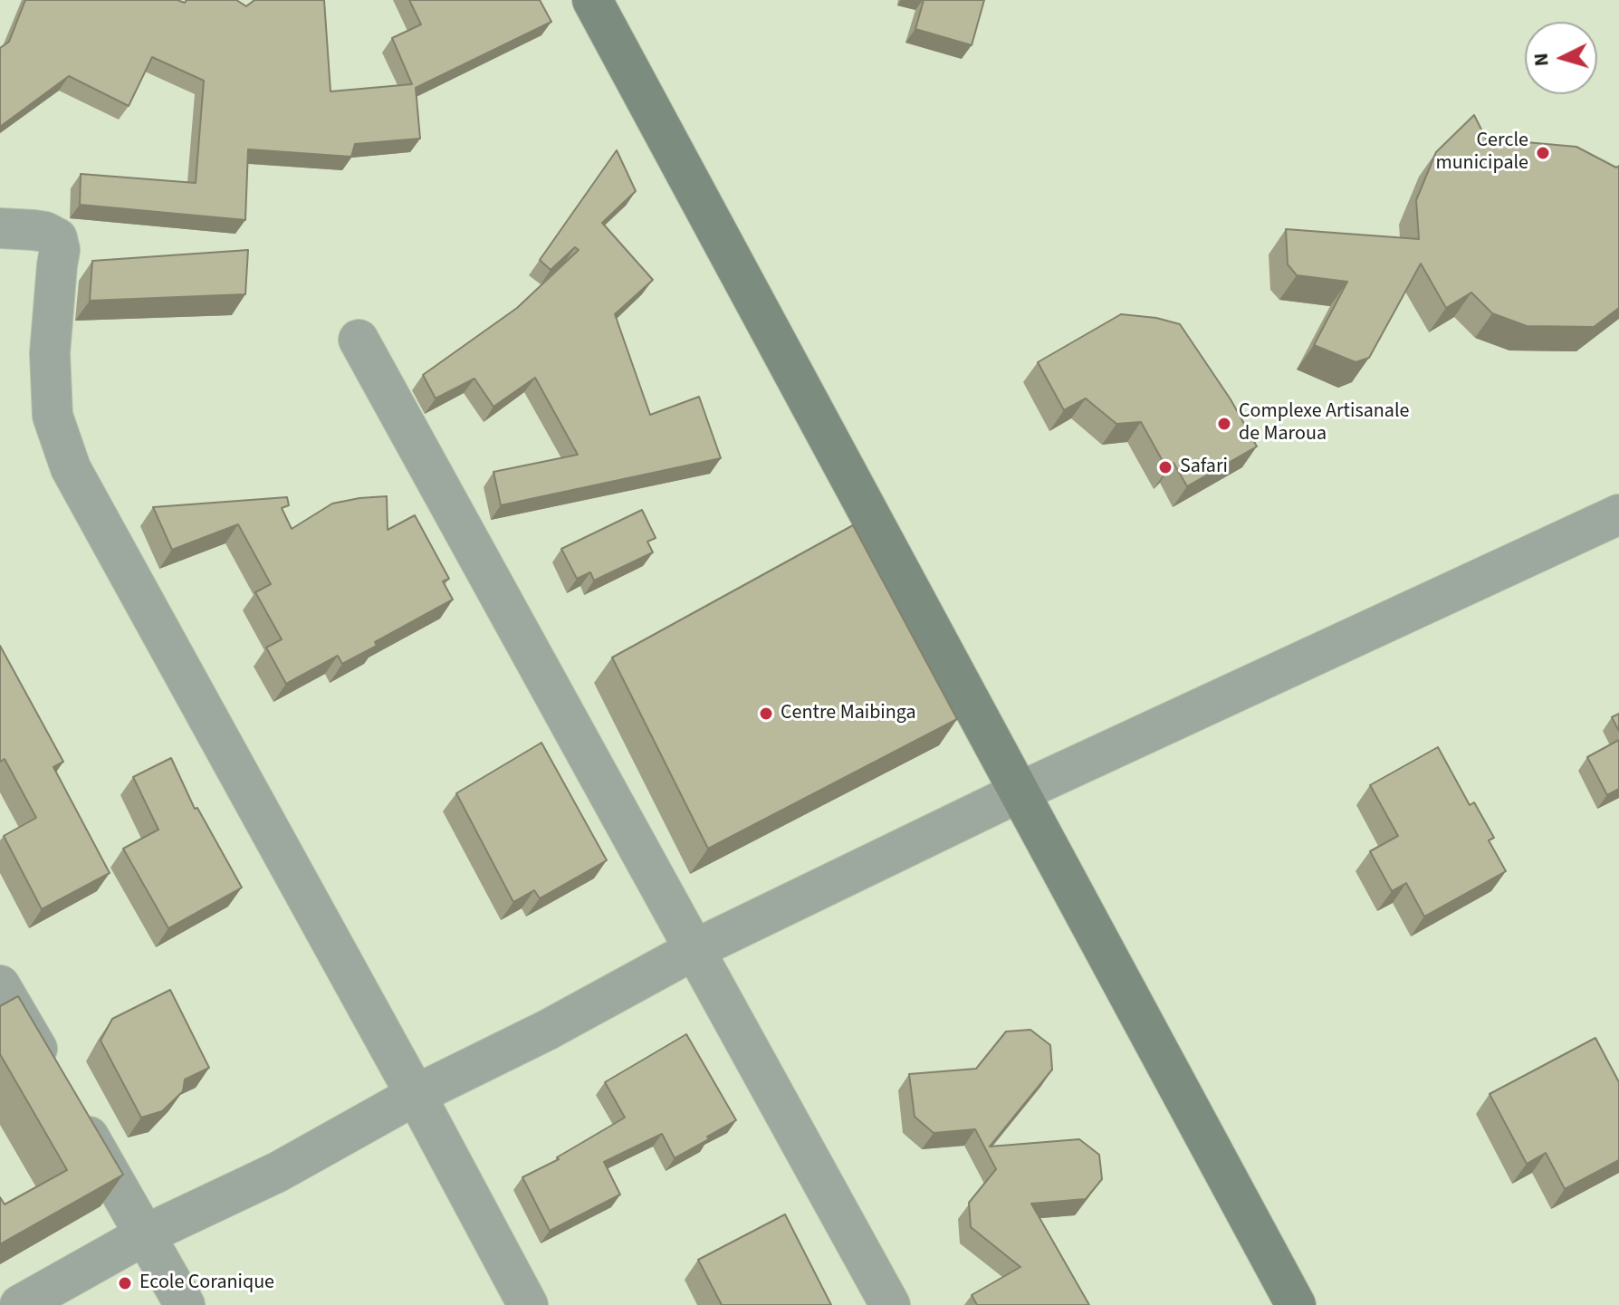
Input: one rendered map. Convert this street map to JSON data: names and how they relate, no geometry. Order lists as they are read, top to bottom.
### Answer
{
  "places": [
    "Cercle municipale",
    "Complexe Artisanale de Maroua",
    "Safari",
    "Centre Maibinga",
    "Ecole Coranique"
  ],
  "north": "left"
}
